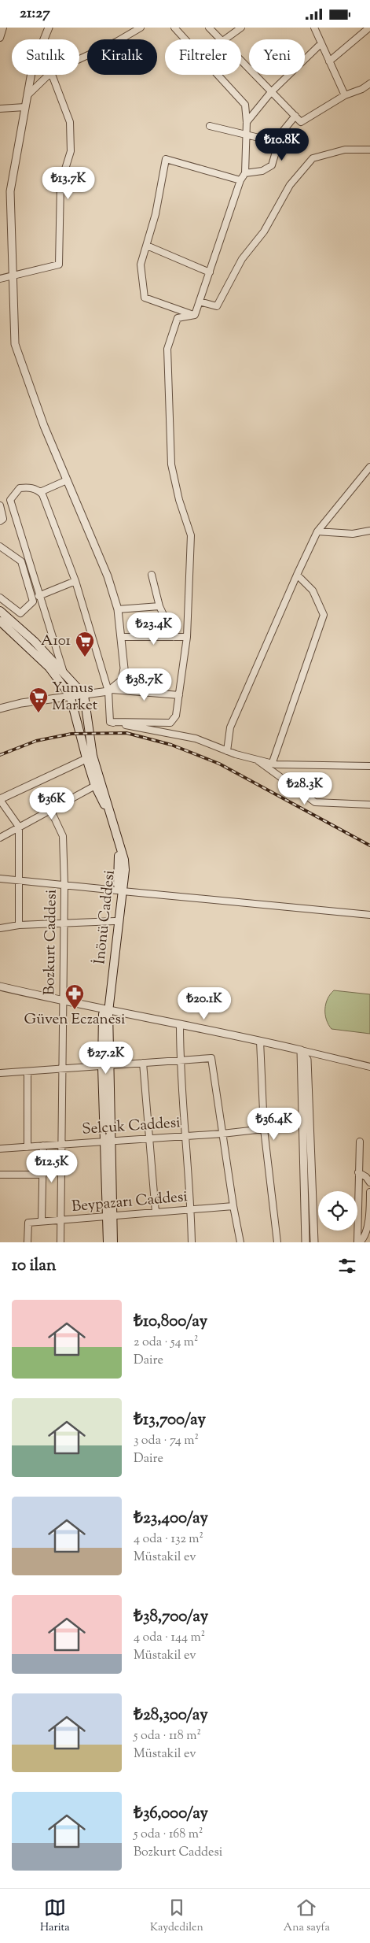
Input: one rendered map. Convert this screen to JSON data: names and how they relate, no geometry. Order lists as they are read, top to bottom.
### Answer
{
  "streets": {
    "main road": ["İnönü Caddesi"],
    "street": ["Bozkurt Caddesi", "Selçuk Caddesi", "Beypazarı Caddesi"]
  },
  "crossings": [
    ["İnönü Caddesi", "Selçuk Caddesi"],
    ["İnönü Caddesi", "Beypazarı Caddesi"],
    ["Bozkurt Caddesi", "Selçuk Caddesi"],
    ["Bozkurt Caddesi", "Beypazarı Caddesi"]
  ],
  "places": {
    "supermarket": ["A101", "Yunus Market"],
    "pharmacy": ["Güven Eczanesi"]
  },
  "page": {
    "status": "21:27",
    "chip": [
      "Satılık",
      "Kiralık",
      "Filtreler",
      "Yeni"
    ],
    "price": [
      "₺10.8K",
      "₺13.7K",
      "₺23.4K",
      "₺38.7K",
      "₺28.3K",
      "₺36K",
      "₺20.1K",
      "₺27.2K",
      "₺36.4K",
      "₺12.5K"
    ],
    "heading": "10 ilan",
    "list": [
      {
        "name": "₺10,800/ay",
        "note": "2 oda · 54 m² · Daire"
      },
      {
        "name": "₺13,700/ay",
        "note": "3 oda · 74 m² · Daire"
      },
      {
        "name": "₺23,400/ay",
        "note": "4 oda · 132 m² · Müstakil ev"
      },
      {
        "name": "₺38,700/ay",
        "note": "4 oda · 144 m² · Müstakil ev"
      },
      {
        "name": "₺28,300/ay",
        "note": "5 oda · 118 m² · Müstakil ev"
      },
      {
        "name": "₺36,000/ay",
        "note": "5 oda · 168 m² · Bozkurt Caddesi"
      }
    ],
    "tabs": ["Harita", "Kaydedilen", "Ana sayfa"]
  }
}
